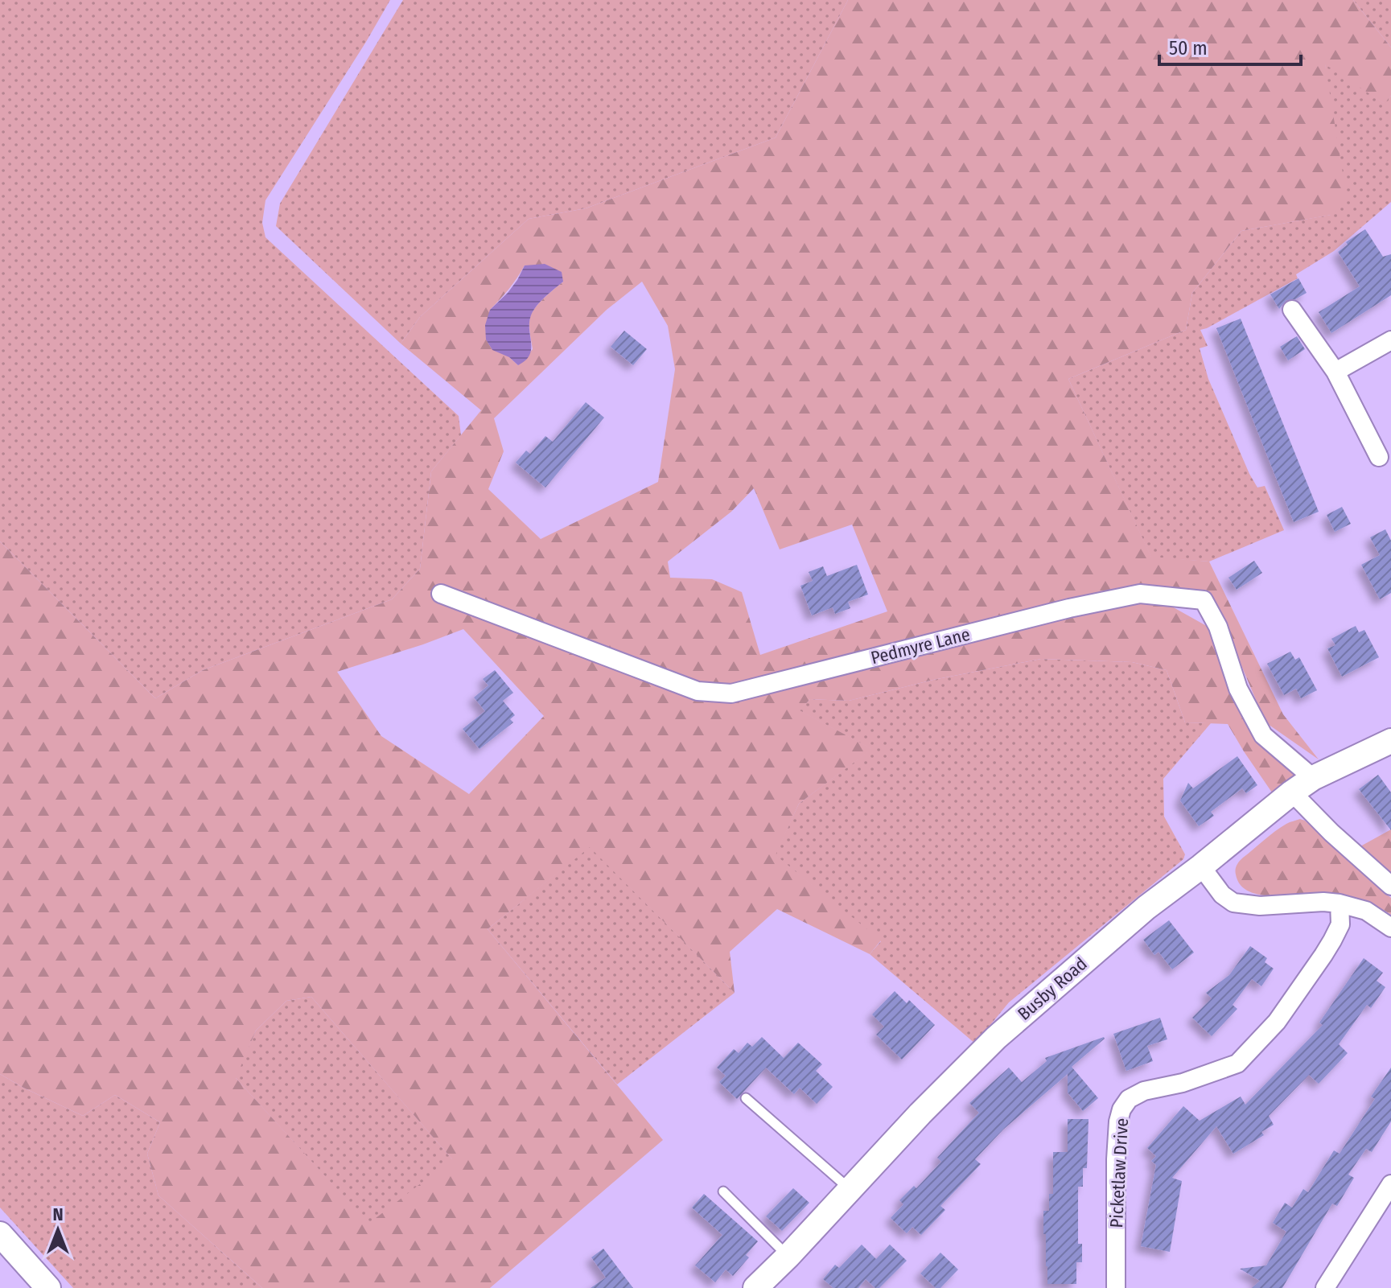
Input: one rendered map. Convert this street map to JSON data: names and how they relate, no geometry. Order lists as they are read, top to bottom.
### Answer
{
  "streets": {
    "main road": ["Busby Road"],
    "street": ["Pedmyre Lane", "Picketlaw Drive"]
  },
  "crossings": [
    ["Pedmyre Lane", "Busby Road"]
  ],
  "scale_bar": "50 m",
  "north": "top"
}
